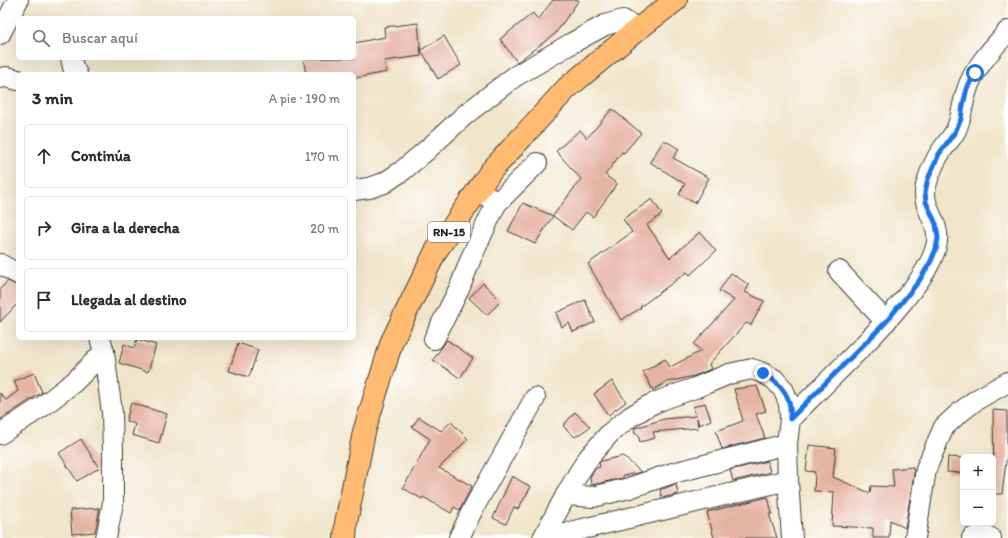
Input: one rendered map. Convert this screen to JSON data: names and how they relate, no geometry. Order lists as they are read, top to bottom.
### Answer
{
  "streets": {
    "main road": ["RN-15"]
  },
  "page": {
    "search": "Buscar aquí",
    "heading": ["3 min", "A pie · 190 m"],
    "list": [
      ["Continúa", "170 m"],
      ["Gira a la derecha", "20 m"],
      "Llegada al destino"
    ],
    "map_buttons": ["+", "−"]
  }
}
